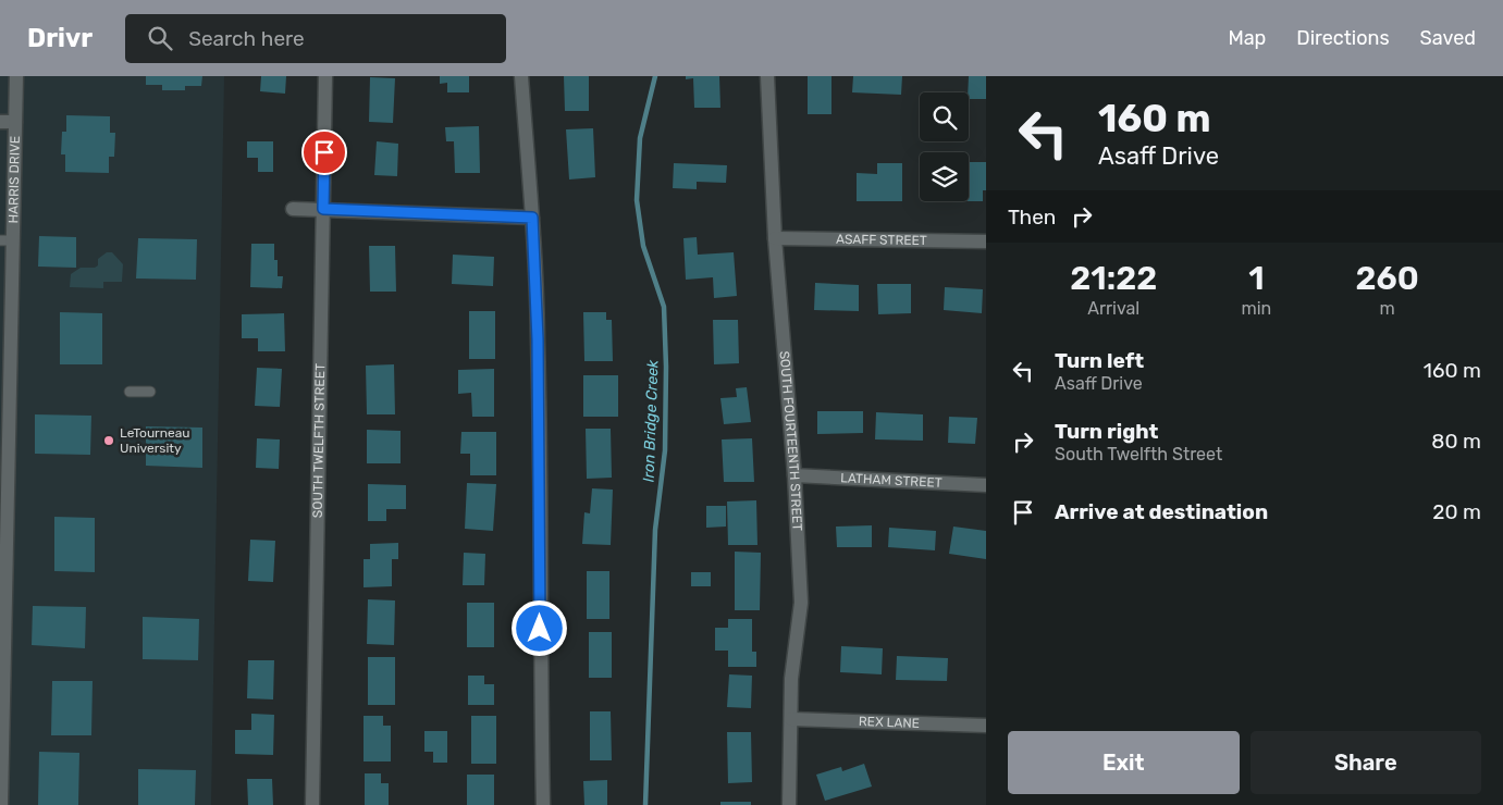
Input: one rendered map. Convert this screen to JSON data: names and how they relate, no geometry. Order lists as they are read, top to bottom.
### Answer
{
  "streets": {
    "street": [
      "HARRIS DRIVE",
      "ASAFF STREET",
      "SOUTH TWELFTH STREET",
      "SOUTH FOURTEENTH STREET",
      "LATHAM STREET",
      "REX LANE"
    ]
  },
  "crossings": [
    ["ASAFF STREET", "SOUTH FOURTEENTH STREET"],
    ["SOUTH FOURTEENTH STREET", "LATHAM STREET"],
    ["SOUTH FOURTEENTH STREET", "REX LANE"]
  ],
  "water": ["Iron Bridge Creek"],
  "places": ["LeTourneau University"],
  "page": {
    "header": "Drivr",
    "search": "Search here",
    "nav": ["Map", "Directions", "Saved"],
    "turn": ["160 m", "Asaff Drive"],
    "then": "Then",
    "eta": [
      "21:22",
      "Arrival",
      "1",
      "min",
      "260",
      "m"
    ],
    "list": [
      {
        "name": "Turn left",
        "note": "Asaff Drive",
        "value": "160 m"
      },
      {
        "name": "Turn right",
        "note": "South Twelfth Street",
        "value": "80 m"
      },
      {
        "name": "Arrive at destination",
        "value": "20 m"
      }
    ],
    "buttons": ["Exit", "Share"]
  }
}
